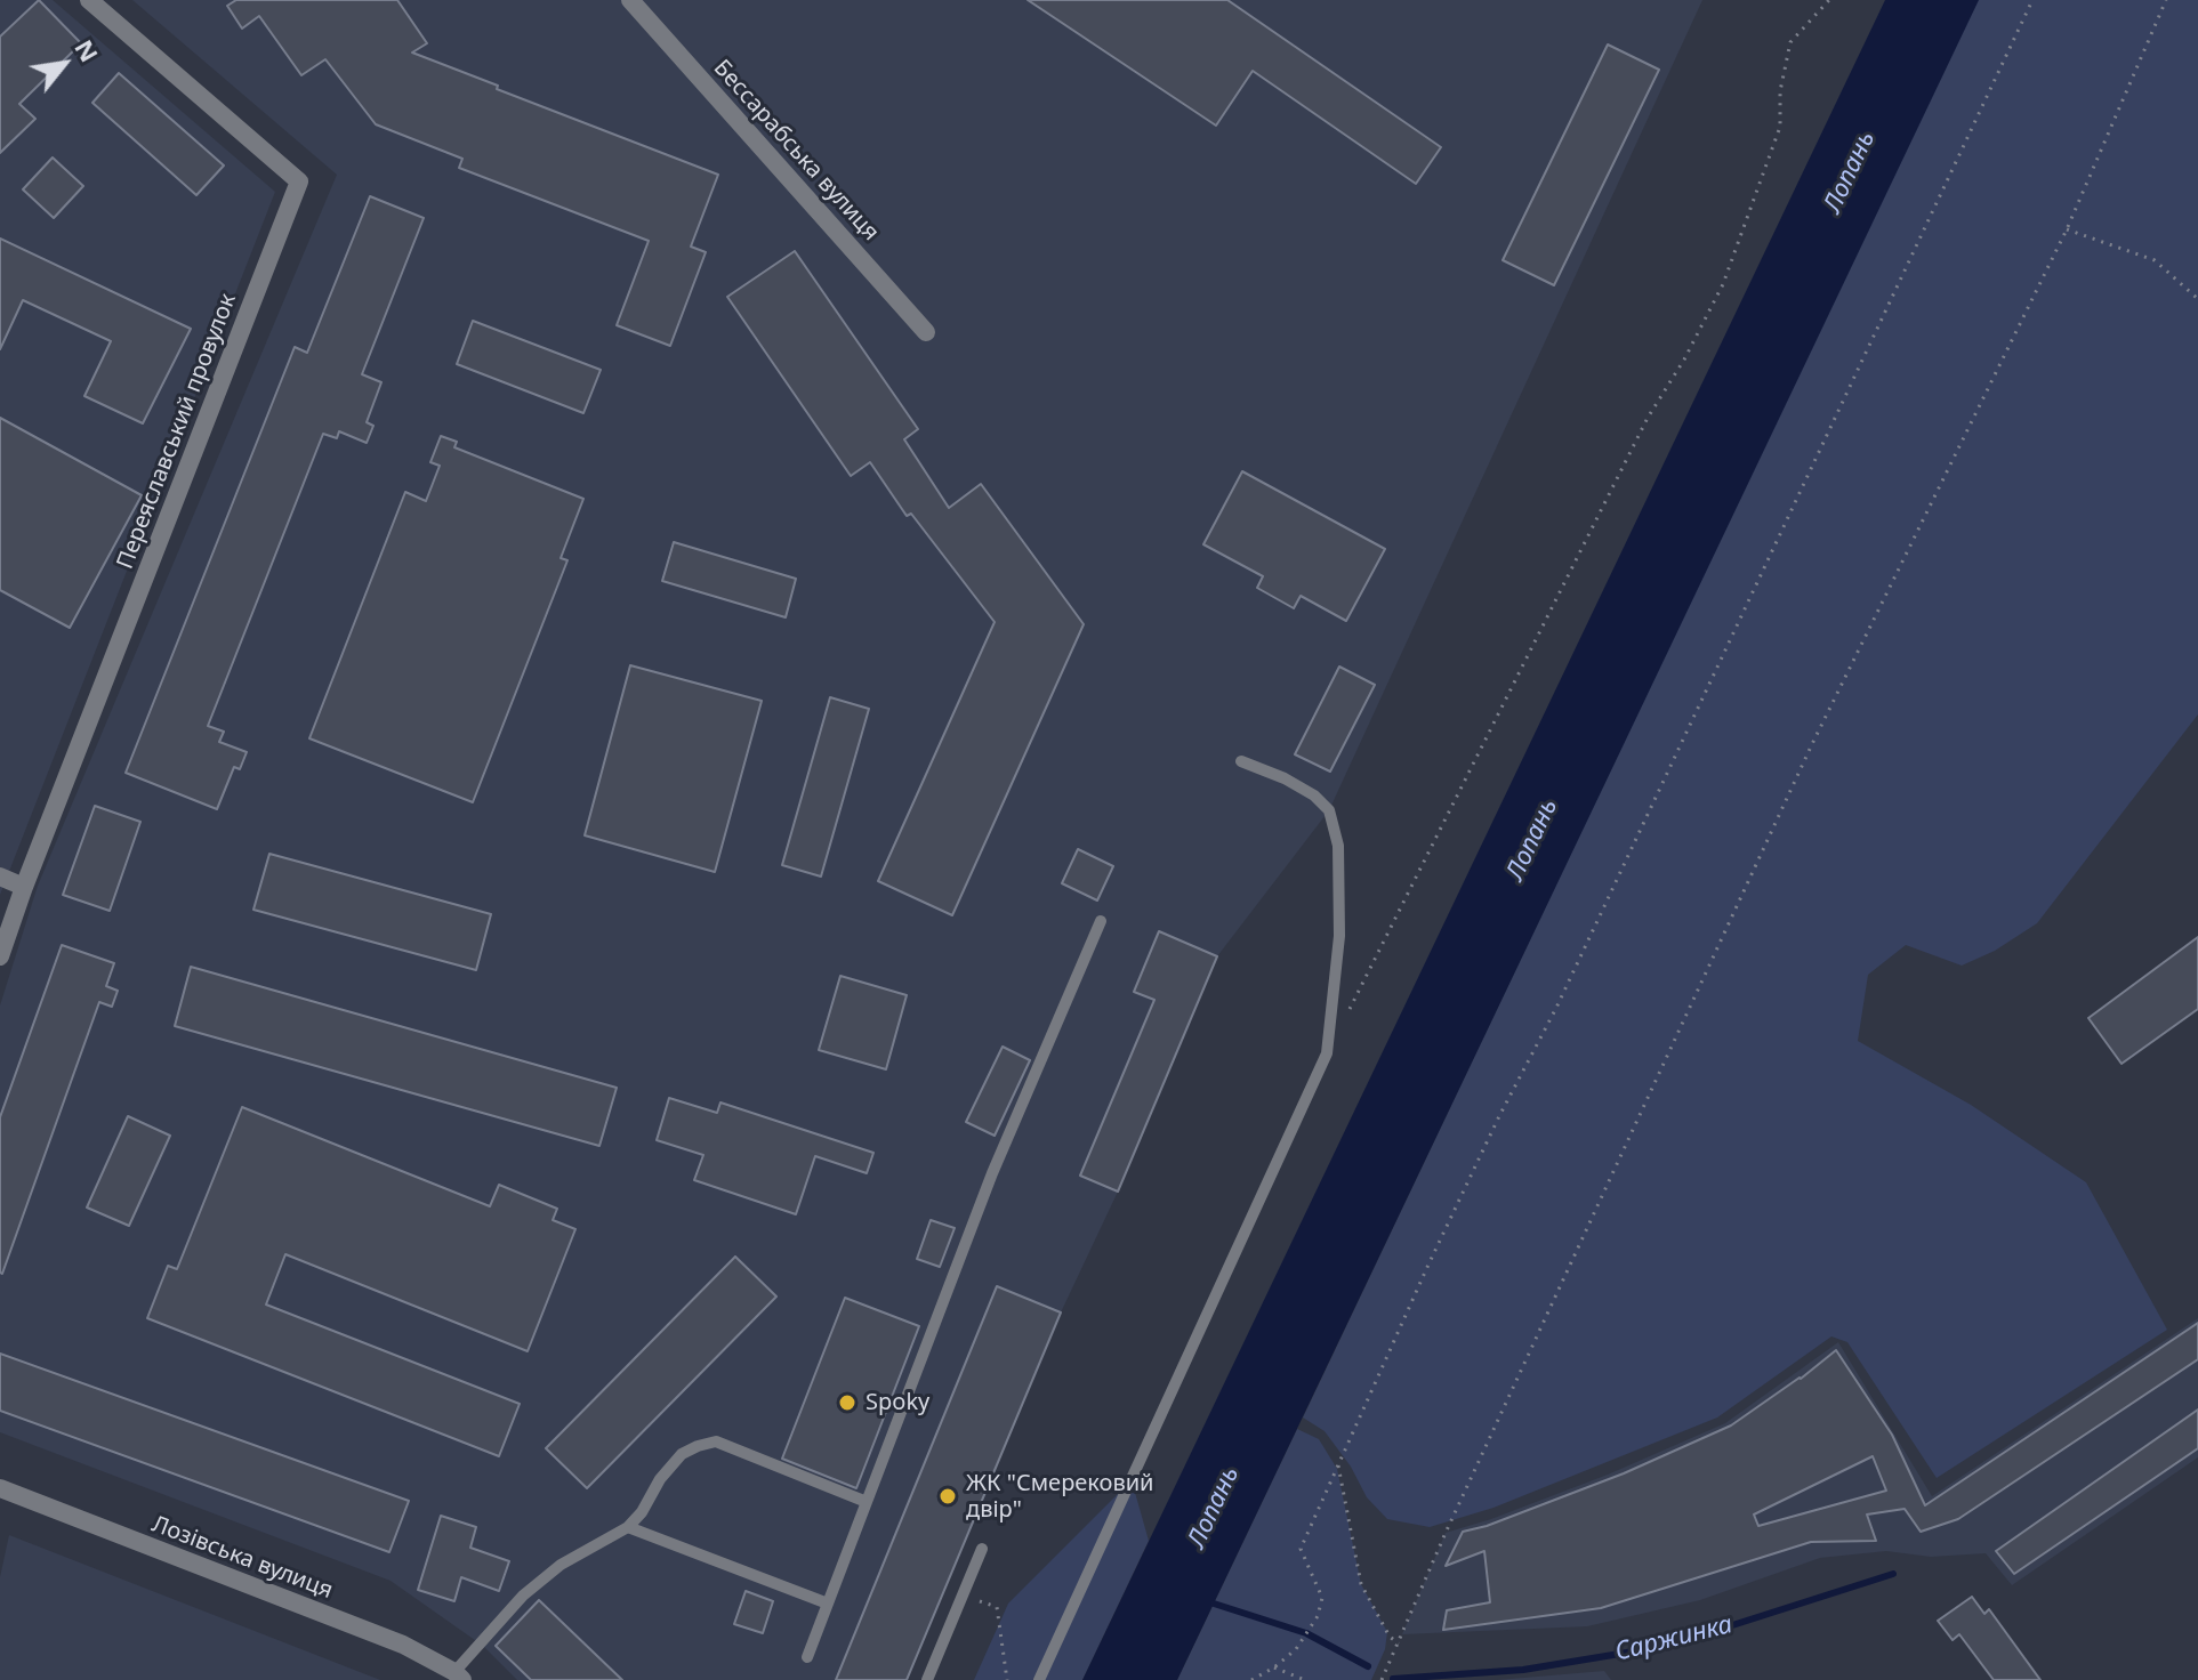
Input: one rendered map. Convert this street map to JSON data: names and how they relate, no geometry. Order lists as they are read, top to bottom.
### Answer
{
  "streets": {
    "street": ["Бессарабська вулиця", "Переяславський провулок", "Лозівська вулиця"]
  },
  "water": ["Лопань", "Саржинка"],
  "places": ["Spoky", "ЖК \"Смерековий двір\""],
  "north": "top right"
}
